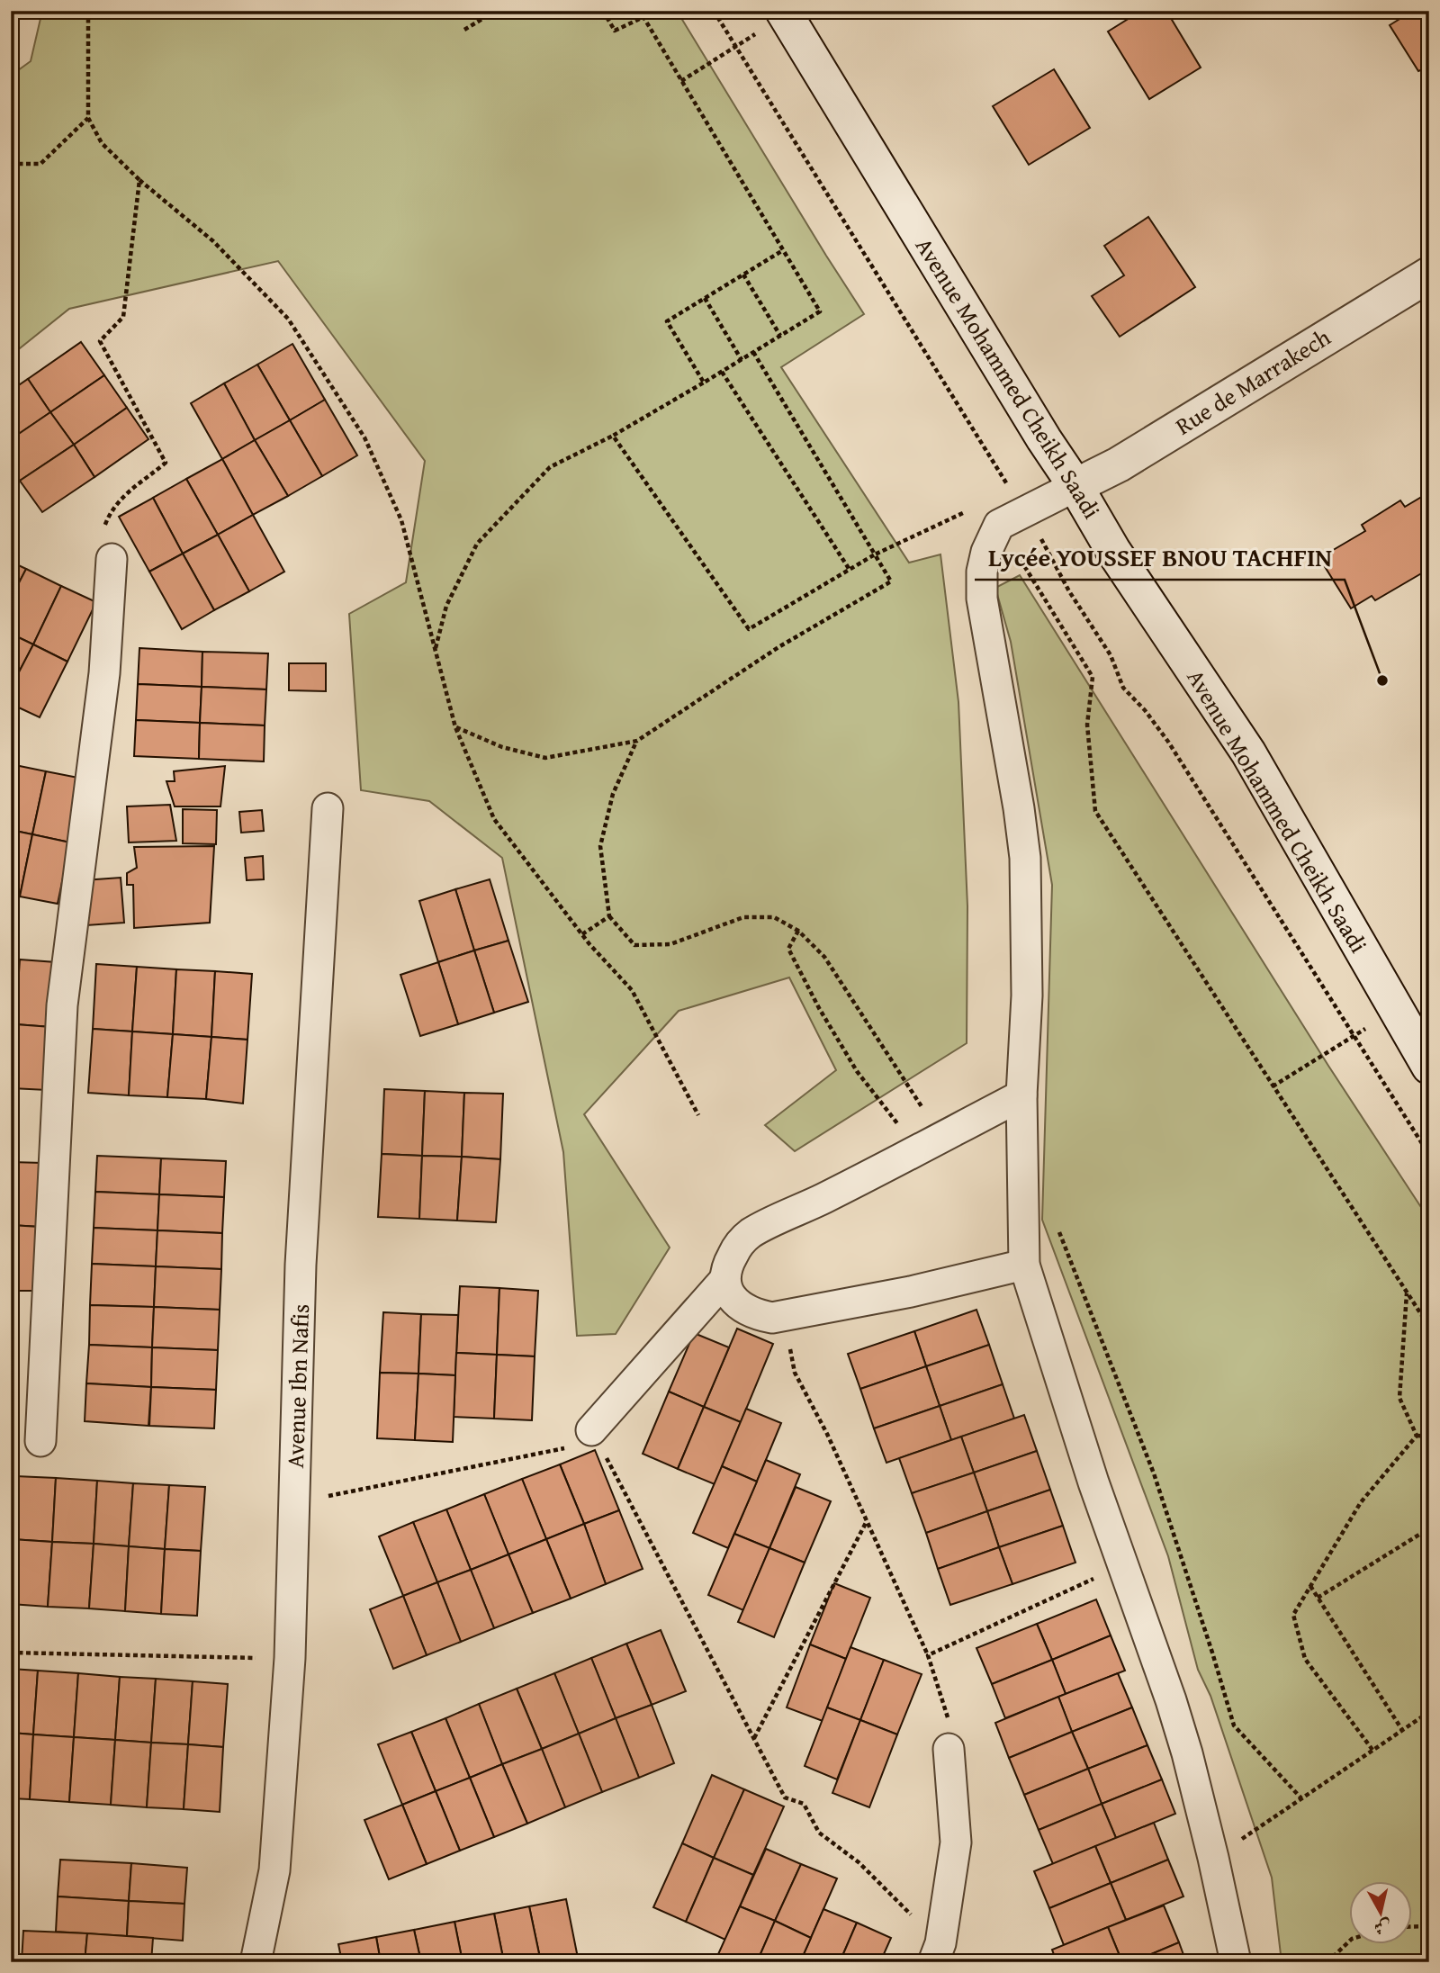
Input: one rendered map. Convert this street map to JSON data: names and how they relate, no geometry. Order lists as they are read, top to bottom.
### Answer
{
  "streets": {
    "main road": ["Avenue Mohammed Cheikh Saadi", "Rue de Marrakech"],
    "street": ["Avenue Ibn Nafis"]
  },
  "crossings": [
    ["Avenue Mohammed Cheikh Saadi", "Rue de Marrakech"]
  ],
  "places": ["Lycée YOUSSEF BNOU TACHFIN"],
  "north": "bottom"
}
